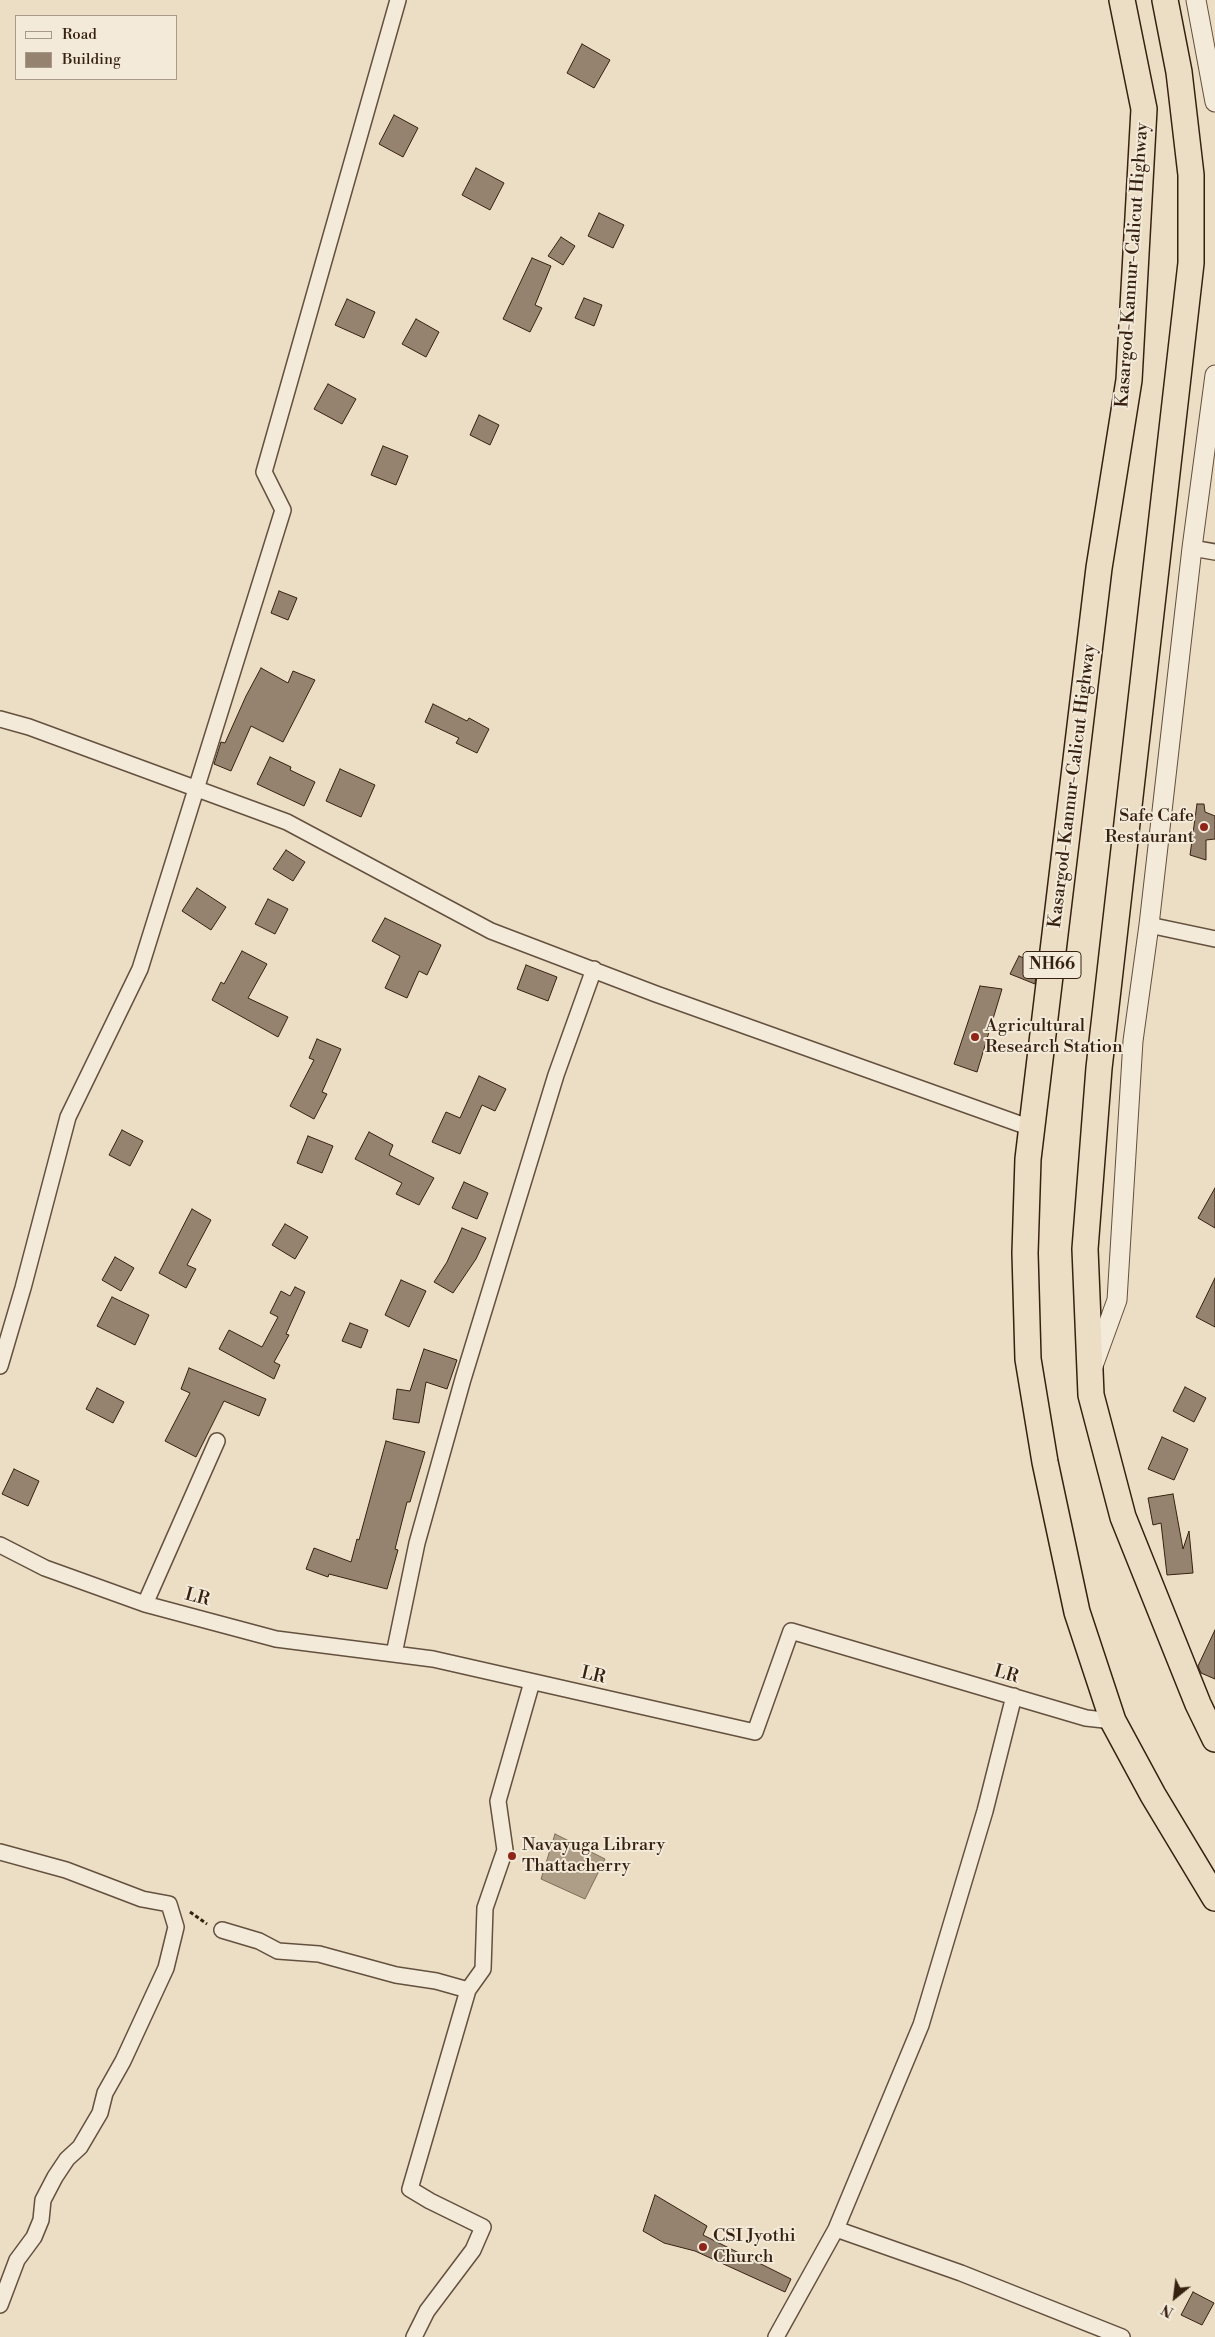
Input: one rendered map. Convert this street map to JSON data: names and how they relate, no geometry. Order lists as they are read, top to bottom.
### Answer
{
  "streets": {
    "highway": ["Kasargod-Kannur-Calicut Highway", "NH66"],
    "street": ["LR"]
  },
  "crossings": [
    ["Kasargod-Kannur-Calicut Highway", "LR"]
  ],
  "places": [
    "Safe Cafe Restaurant",
    "Agricultural Research Station",
    "Navayuga Library Thattacherry",
    "CSI Jyothi Church"
  ],
  "legend": ["Road", "Building"],
  "north": "bottom left"
}
